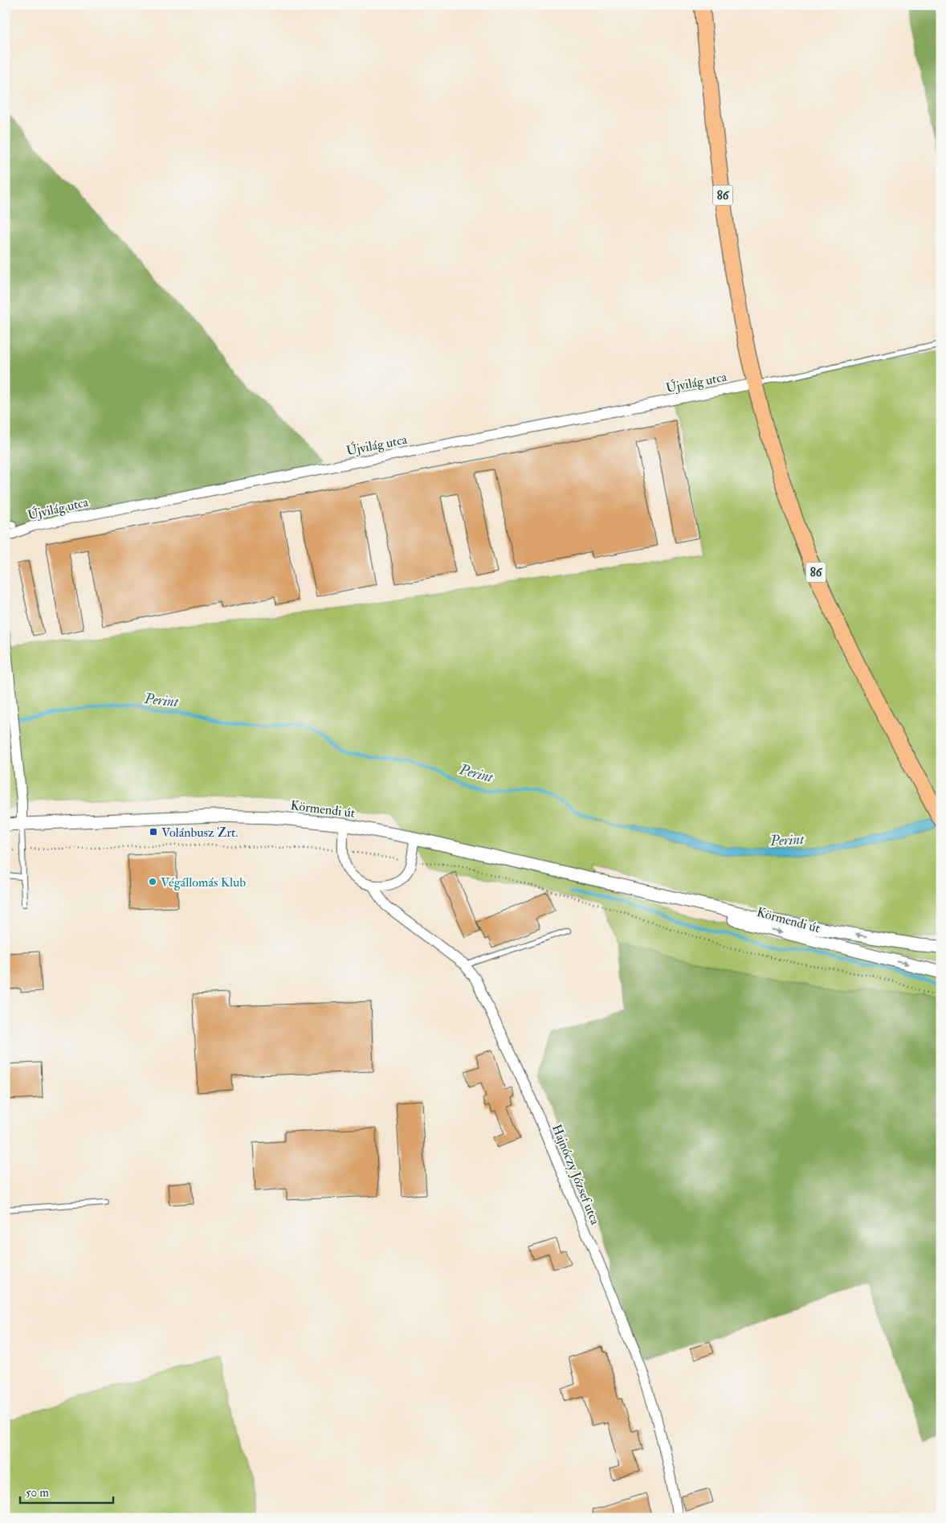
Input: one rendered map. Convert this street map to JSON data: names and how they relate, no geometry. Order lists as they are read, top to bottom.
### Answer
{
  "streets": {
    "main road": ["86"],
    "street": ["Újvilág utca", "Körmendi út", "Hajnóczy József utca"]
  },
  "crossings": [
    ["86", "Újvilág utca"]
  ],
  "water": ["Perint"],
  "places": {
    "transit": ["Volánbusz Zrt."],
    "other": ["Végállomás Klub"]
  },
  "scale_bar": "50 m"
}
